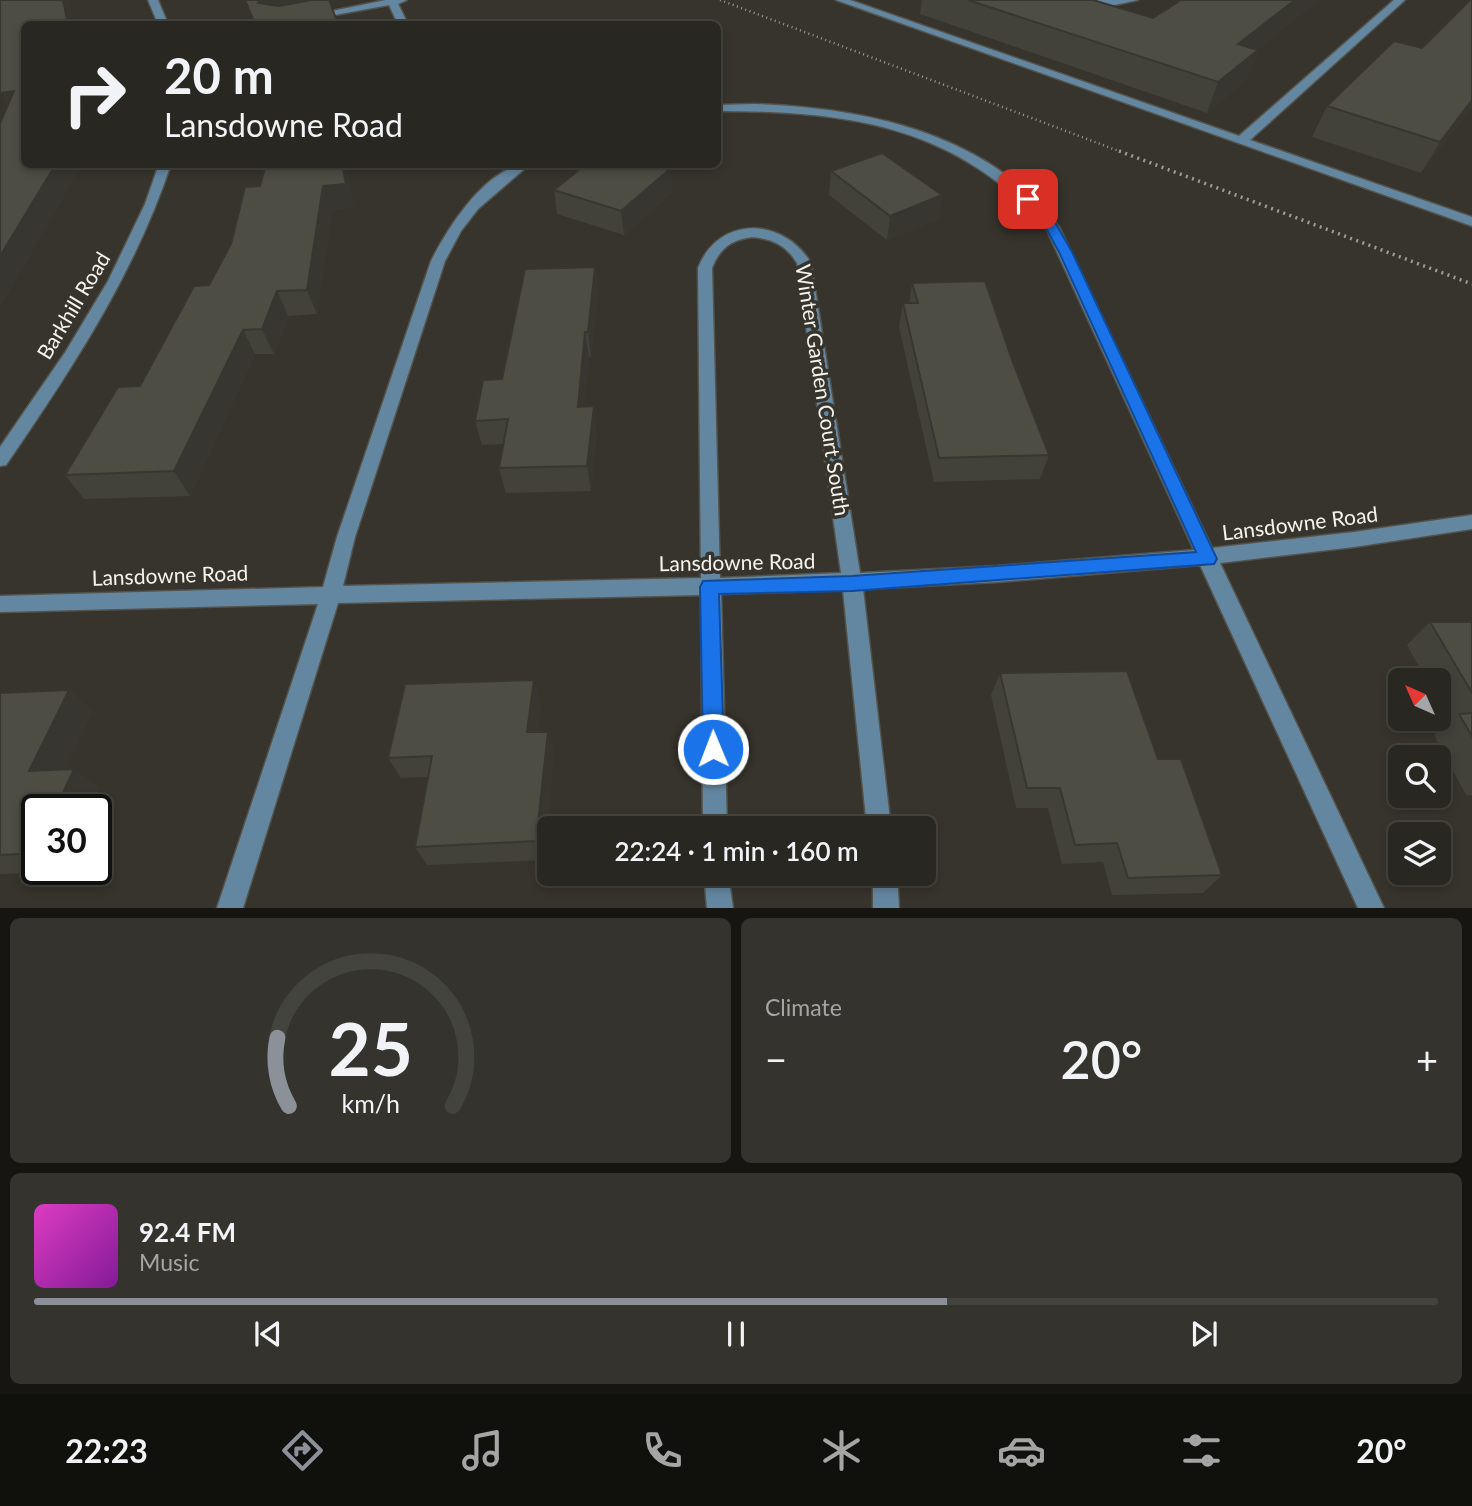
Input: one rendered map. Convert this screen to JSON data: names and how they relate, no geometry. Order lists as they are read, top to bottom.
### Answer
{
  "streets": {
    "street": ["Barkhill Road", "Winter Garden Court South", "Lansdowne Road"]
  },
  "crossings": [
    ["Winter Garden Court South", "Lansdowne Road"]
  ],
  "north": "top left",
  "page": {
    "turn": ["20 m", "Lansdowne Road"],
    "limit": "30",
    "trip": "22:24 · 1 min · 160 m",
    "tile": "Climate",
    "heat": ["−", "20°", "+"],
    "song": ["92.4 FM", "Music"],
    "tabs": ["22:23", "20°"],
    "gauge": ["25", "km/h"]
  }
}
